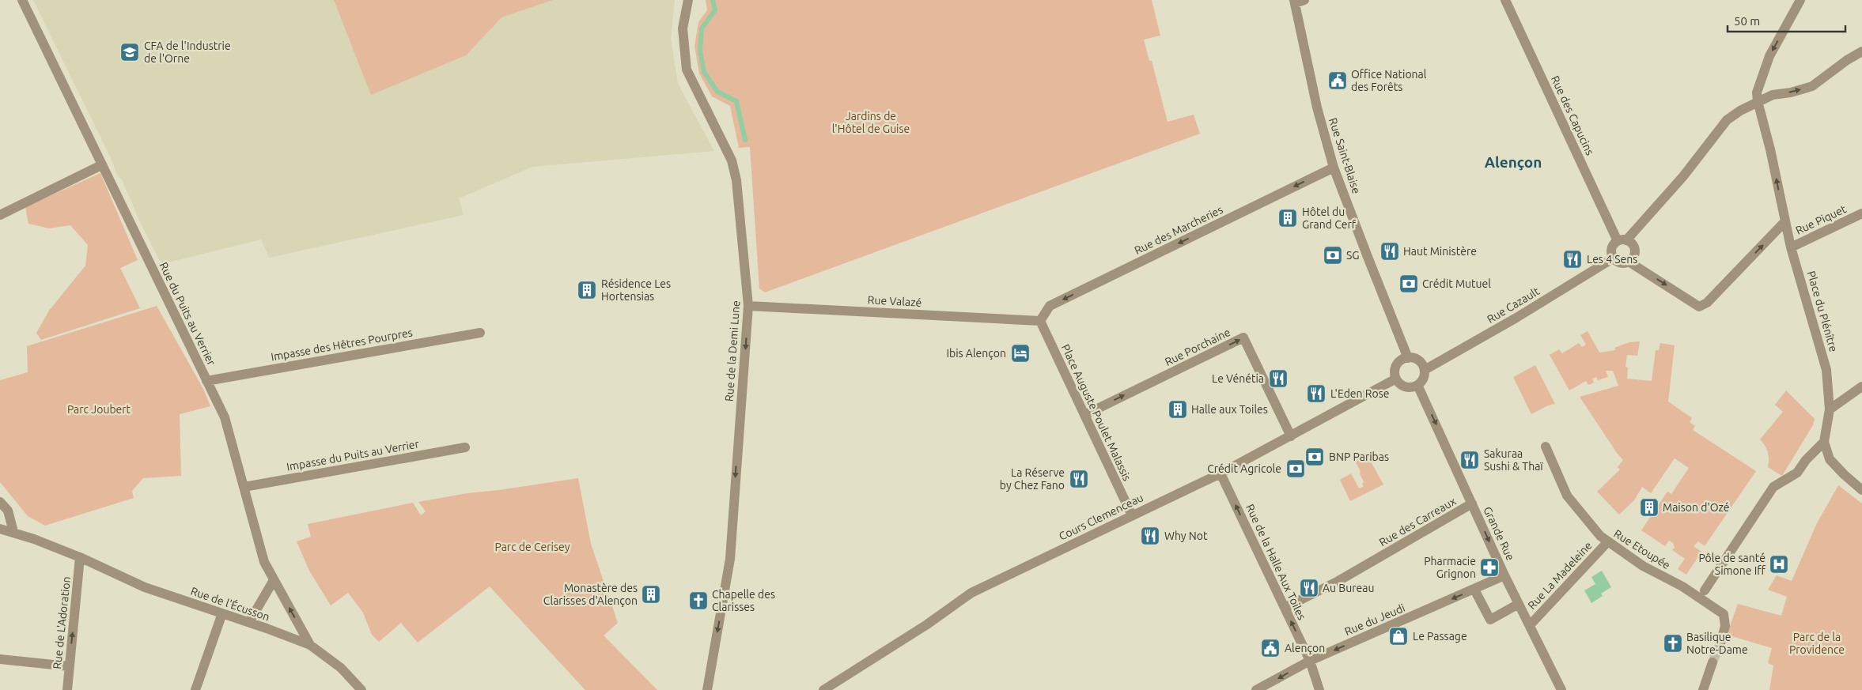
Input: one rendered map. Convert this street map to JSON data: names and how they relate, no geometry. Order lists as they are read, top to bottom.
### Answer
{
  "streets": {
    "street": [
      "Rue des Capucins",
      "Rue Saint-Blaise",
      "Rue Piquet",
      "Rue des Marcheries",
      "Rue Valazé",
      "Rue Cazault",
      "Place du Plénître",
      "Rue du Puits au Verrier",
      "Impasse des Hêtres Pourpres",
      "Rue Porchaine",
      "Rue de la Demi Lune",
      "Place Auguste Poulet Malassis",
      "Impasse du Puits au Verrier",
      "Cours Clemenceau",
      "Rue des Carreaux",
      "Grande Rue",
      "Rue Etoupée",
      "Rue de la Halle Aux Toiles",
      "Rue La Madeleine",
      "Rue de l'Écusson",
      "Rue du Jeudi",
      "Rue de L'Adoration"
    ]
  },
  "crossings": [
    ["Rue des Capucins", "Rue Cazault"],
    ["Rue Saint-Blaise", "Rue des Marcheries"],
    ["Rue Saint-Blaise", "Rue Cazault"],
    ["Rue Saint-Blaise", "Cours Clemenceau"],
    ["Rue Saint-Blaise", "Grande Rue"],
    ["Rue Piquet", "Place du Plénître"],
    ["Rue des Marcheries", "Rue Valazé"],
    ["Rue des Marcheries", "Place Auguste Poulet Malassis"],
    ["Rue Valazé", "Rue de la Demi Lune"],
    ["Rue Valazé", "Place Auguste Poulet Malassis"],
    ["Rue Cazault", "Cours Clemenceau"],
    ["Rue Cazault", "Grande Rue"],
    ["Rue du Puits au Verrier", "Impasse des Hêtres Pourpres"],
    ["Rue du Puits au Verrier", "Impasse du Puits au Verrier"],
    ["Rue du Puits au Verrier", "Rue de l'Écusson"],
    ["Rue Porchaine", "Place Auguste Poulet Malassis"],
    ["Rue Porchaine", "Cours Clemenceau"],
    ["Place Auguste Poulet Malassis", "Cours Clemenceau"],
    ["Cours Clemenceau", "Grande Rue"],
    ["Cours Clemenceau", "Rue de la Halle Aux Toiles"],
    ["Rue des Carreaux", "Grande Rue"],
    ["Rue des Carreaux", "Rue de la Halle Aux Toiles"],
    ["Grande Rue", "Rue La Madeleine"],
    ["Grande Rue", "Rue du Jeudi"],
    ["Rue Etoupée", "Rue La Madeleine"],
    ["Rue de la Halle Aux Toiles", "Rue du Jeudi"],
    ["Rue de l'Écusson", "Rue de L'Adoration"]
  ],
  "one_way": [
    "Rue des Marcheries",
    "Place du Plénître",
    "Rue de la Demi Lune",
    "Grande Rue",
    "Rue de la Halle Aux Toiles",
    "Rue du Jeudi",
    "Rue de L'Adoration"
  ],
  "districts": ["Alençon"],
  "parks": [
    "Jardins de l'Hôtel de Guise",
    "Parc Joubert",
    "Parc de Cerisey",
    "Parc de la Providence"
  ],
  "places": {
    "school or university": ["CFA de l'Industrie de l'Orne"],
    "public building": ["Office National des Forêts", "Alençon"],
    "building": [
      "Hôtel du Grand Cerf",
      "Résidence Les Hortensias",
      "Halle aux Toiles",
      "Maison d'Ozé",
      "Monastère des Clarisses d'Alençon"
    ],
    "restaurant": [
      "Haut Ministère",
      "Les 4 Sens",
      "Le Vénétia",
      "L'Eden Rose",
      "Sakuraa Sushi & Thaï",
      "La Réserve by Chez Fano",
      "Why Not",
      "Au Bureau"
    ],
    "bank": [
      "SG",
      "Crédit Mutuel",
      "BNP Paribas",
      "Crédit Agricole"
    ],
    "hotel": ["Ibis Alençon"],
    "hospital": ["Pôle de santé Simone Iff"],
    "pharmacy": ["Pharmacie Grignon"],
    "church": ["Chapelle des Clarisses", "Basilique Notre-Dame"],
    "shop": ["Le Passage"]
  },
  "scale_bar": "50 m"
}
